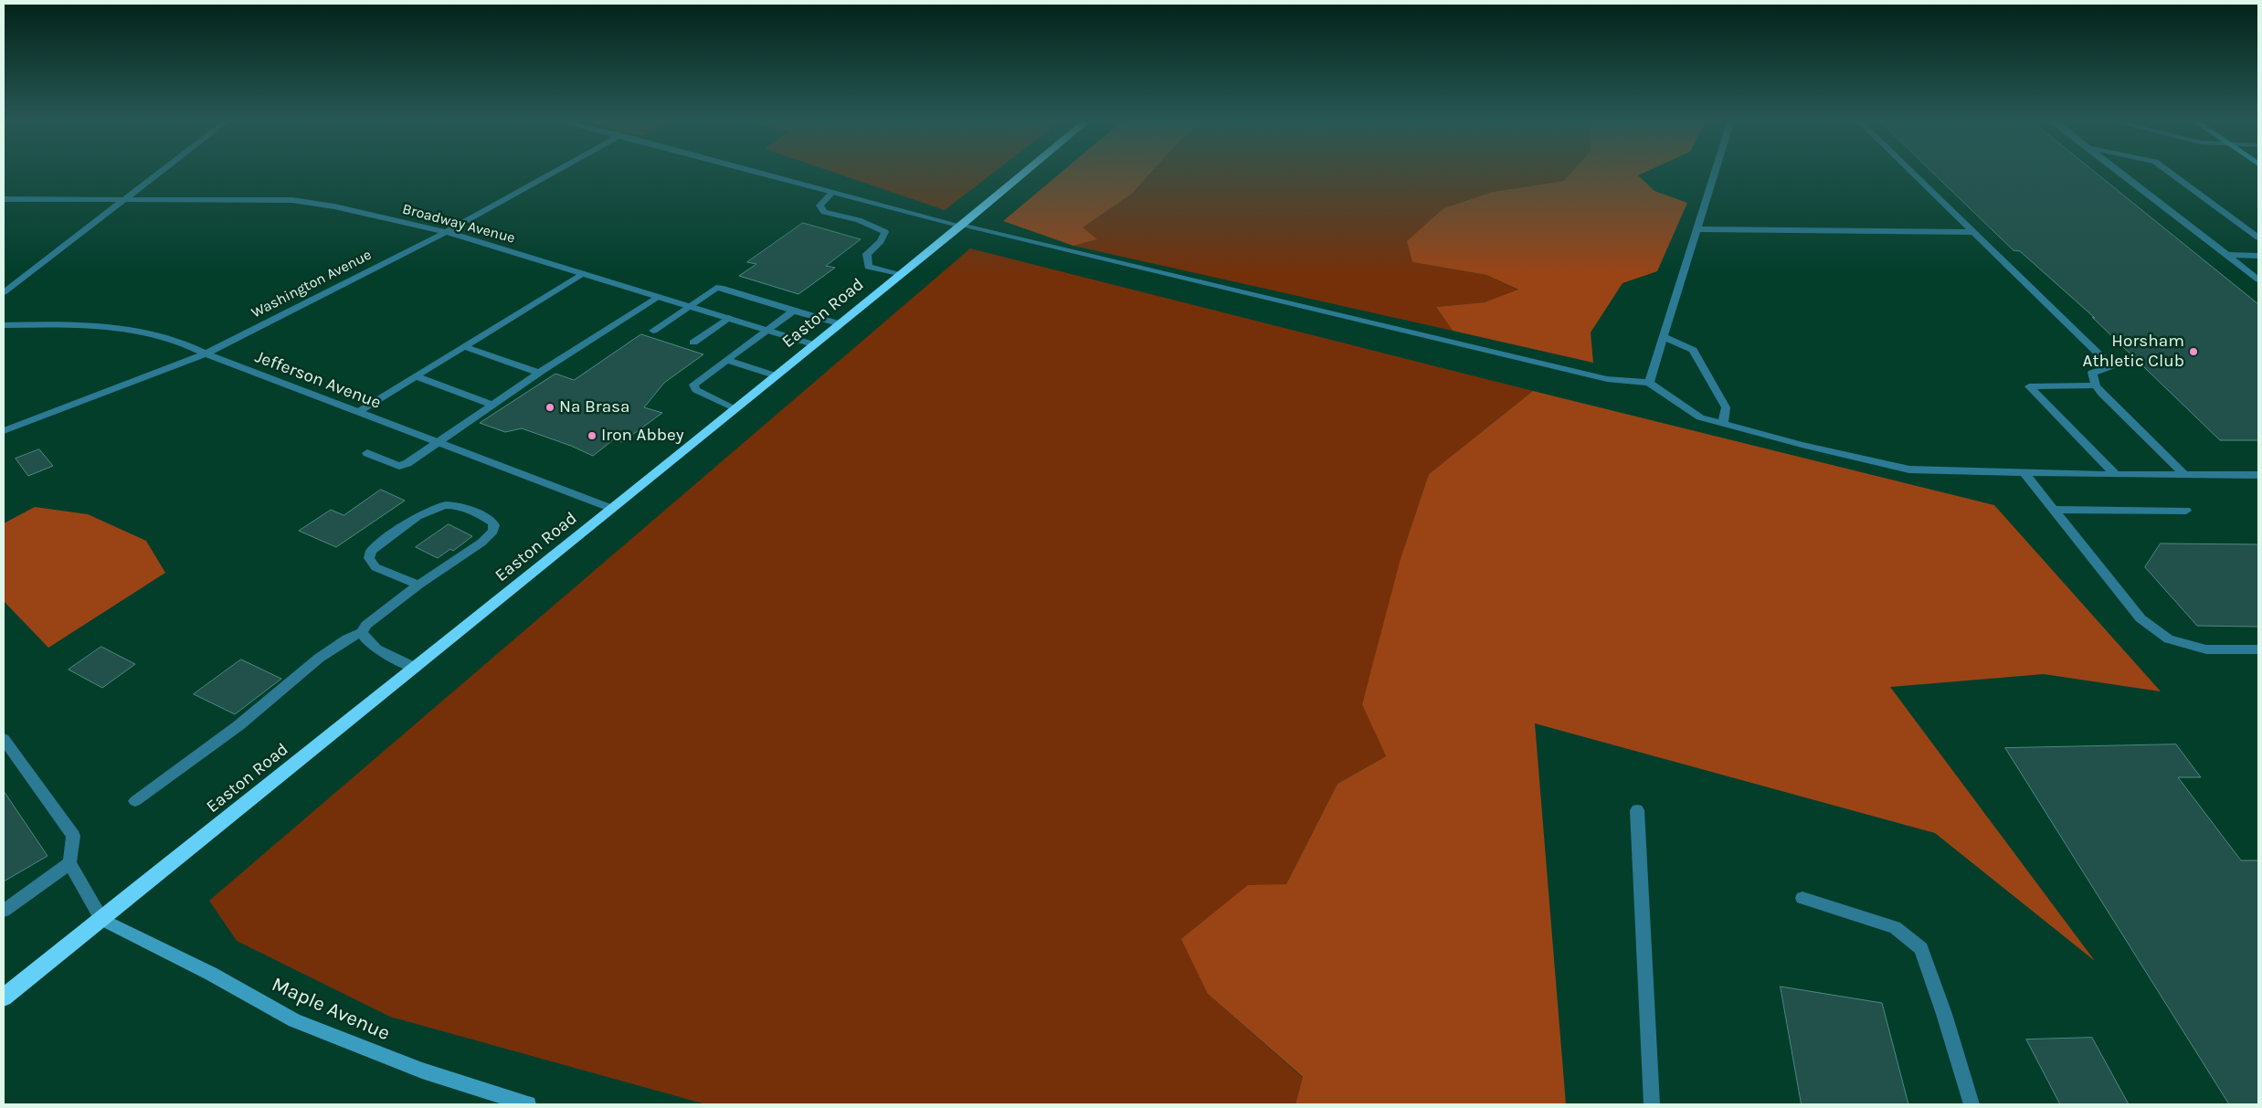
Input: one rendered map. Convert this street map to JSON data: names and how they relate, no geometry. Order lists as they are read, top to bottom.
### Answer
{
  "streets": {
    "highway": ["Easton Road"],
    "street": [
      "Broadway Avenue",
      "Washington Avenue",
      "Jefferson Avenue",
      "Maple Avenue"
    ]
  },
  "crossings": [
    ["Broadway Avenue", "Washington Avenue"],
    ["Broadway Avenue", "Easton Road"],
    ["Washington Avenue", "Jefferson Avenue"],
    ["Easton Road", "Jefferson Avenue"],
    ["Easton Road", "Maple Avenue"]
  ],
  "places": ["Horsham Athletic Club", "Na Brasa", "Iron Abbey"]
}
